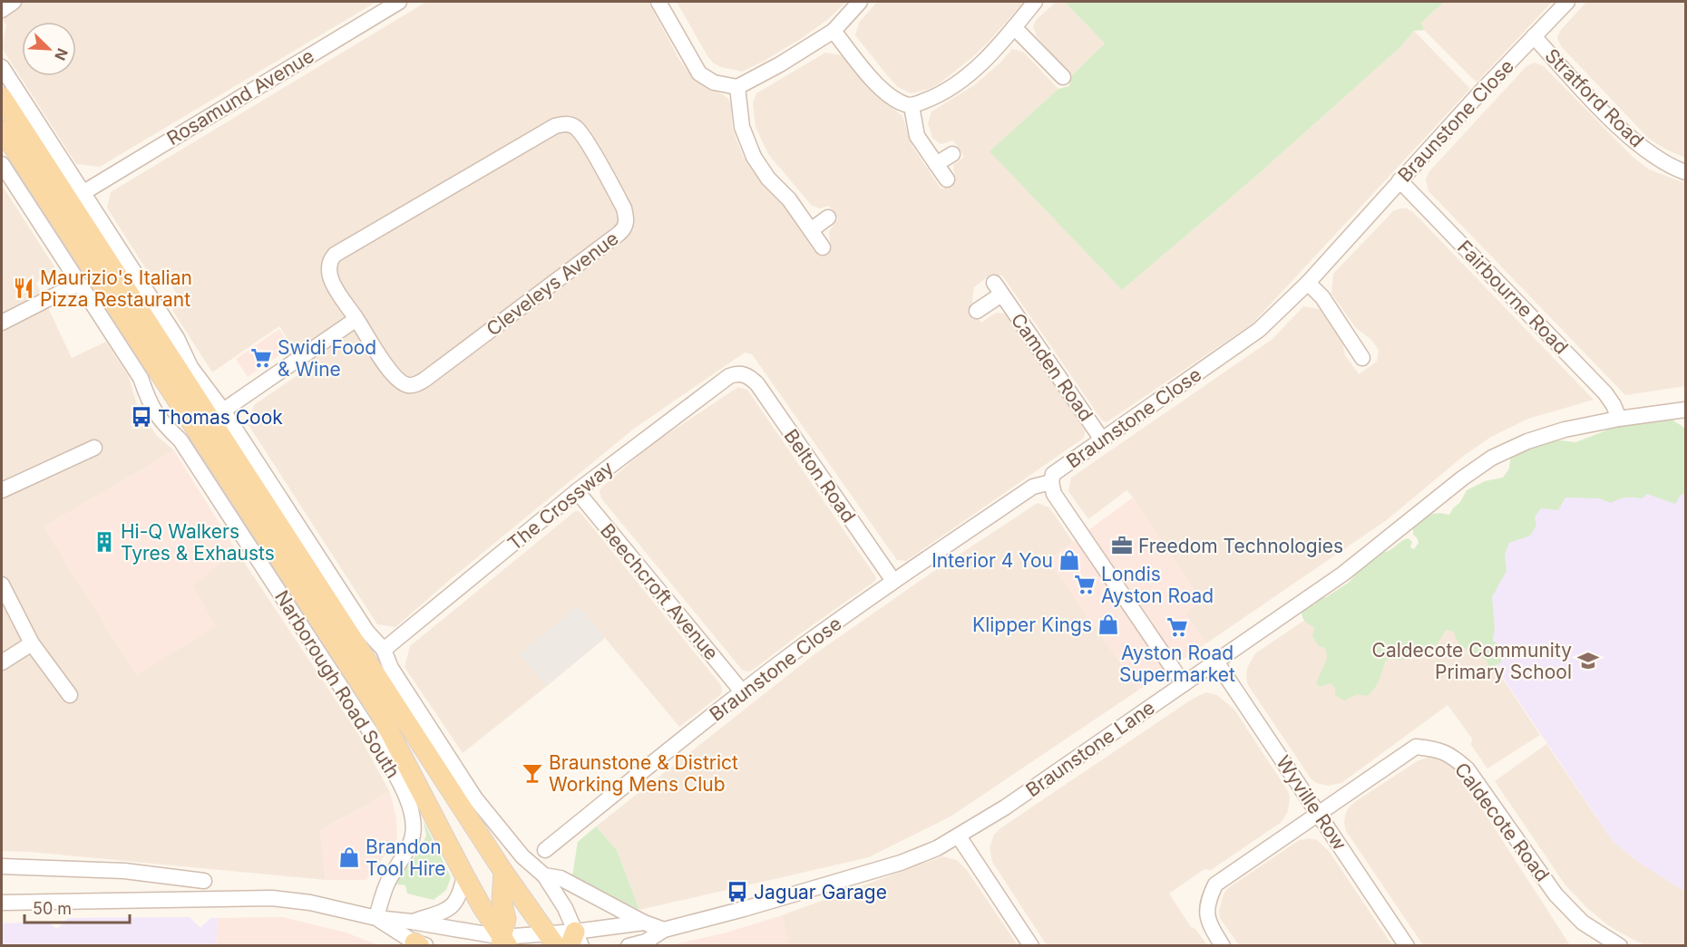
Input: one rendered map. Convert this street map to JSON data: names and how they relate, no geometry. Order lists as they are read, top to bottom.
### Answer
{
  "streets": {
    "main road": ["Narborough Road South"],
    "street": [
      "Rosamund Avenue",
      "Stratford Road",
      "Braunstone Close",
      "Cleveleys Avenue",
      "Fairbourne Road",
      "Camden Road",
      "Belton Road",
      "The Crossway",
      "Beechcroft Avenue",
      "Braunstone Lane",
      "Wyville Row",
      "Caldecote Road"
    ]
  },
  "crossings": [
    ["Rosamund Avenue", "Narborough Road South"],
    ["Stratford Road", "Braunstone Close"],
    ["Braunstone Close", "Fairbourne Road"],
    ["Braunstone Close", "Camden Road"],
    ["Braunstone Close", "Belton Road"],
    ["Braunstone Close", "Beechcroft Avenue"],
    ["Fairbourne Road", "Braunstone Lane"],
    ["Belton Road", "The Crossway"],
    ["The Crossway", "Beechcroft Avenue"],
    ["The Crossway", "Narborough Road South"],
    ["Braunstone Lane", "Wyville Row"],
    ["Wyville Row", "Caldecote Road"]
  ],
  "places": {
    "restaurant": ["Maurizio's Italian Pizza Restaurant"],
    "supermarket": ["Swidi Food & Wine", "Londis Ayston Road", "Ayston Road Supermarket"],
    "bus stop": ["Thomas Cook", "Jaguar Garage"],
    "building": ["Hi-Q Walkers Tyres & Exhausts"],
    "office": ["Freedom Technologies"],
    "shop": ["Interior 4 You", "Klipper Kings", "Brandon Tool Hire"],
    "school or university": ["Caldecote Community Primary School"],
    "bar": ["Braunstone & District Working Mens Club"]
  },
  "scale_bar": "50 m",
  "north": "bottom right"
}
